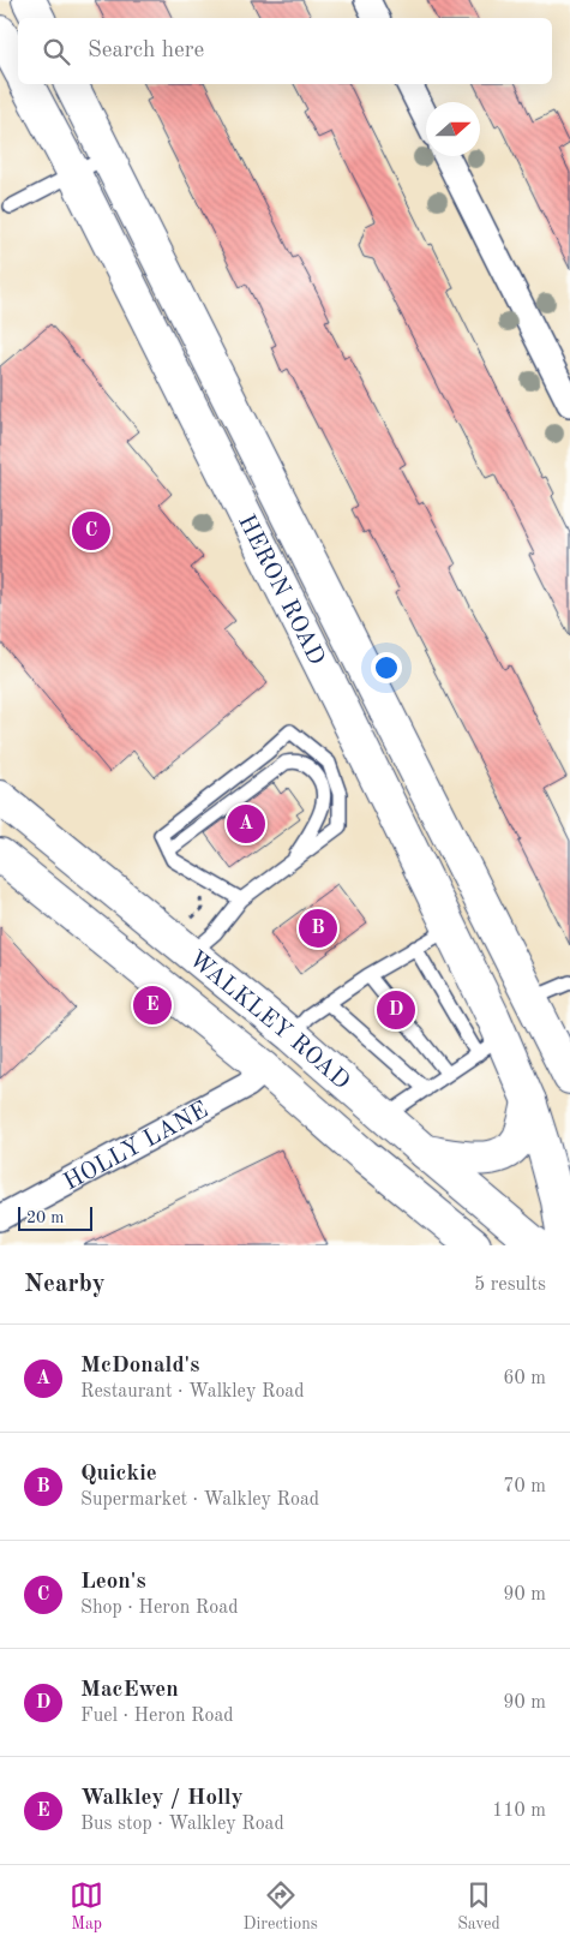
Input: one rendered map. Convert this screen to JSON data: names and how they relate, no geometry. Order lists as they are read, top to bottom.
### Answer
{
  "streets": {
    "main road": ["HERON ROAD", "WALKLEY ROAD"],
    "street": ["HOLLY LANE"]
  },
  "crossings": [
    ["WALKLEY ROAD", "HOLLY LANE"]
  ],
  "scale_bar": "20 m",
  "north": "right",
  "page": {
    "search": "Search here",
    "pins": [
      "C",
      "A",
      "B",
      "E",
      "D"
    ],
    "scale": "20 m",
    "heading": ["Nearby", "5 results"],
    "list": [
      {
        "mark": "A",
        "name": "McDonald's",
        "note": "Restaurant · Walkley Road",
        "value": "60 m"
      },
      {
        "mark": "B",
        "name": "Quickie",
        "note": "Supermarket · Walkley Road",
        "value": "70 m"
      },
      {
        "mark": "C",
        "name": "Leon's",
        "note": "Shop · Heron Road",
        "value": "90 m"
      },
      {
        "mark": "D",
        "name": "MacEwen",
        "note": "Fuel · Heron Road",
        "value": "90 m"
      },
      {
        "mark": "E",
        "name": "Walkley / Holly",
        "note": "Bus stop · Walkley Road",
        "value": "110 m"
      }
    ],
    "nav": ["Map", "Directions", "Saved"]
  }
}
